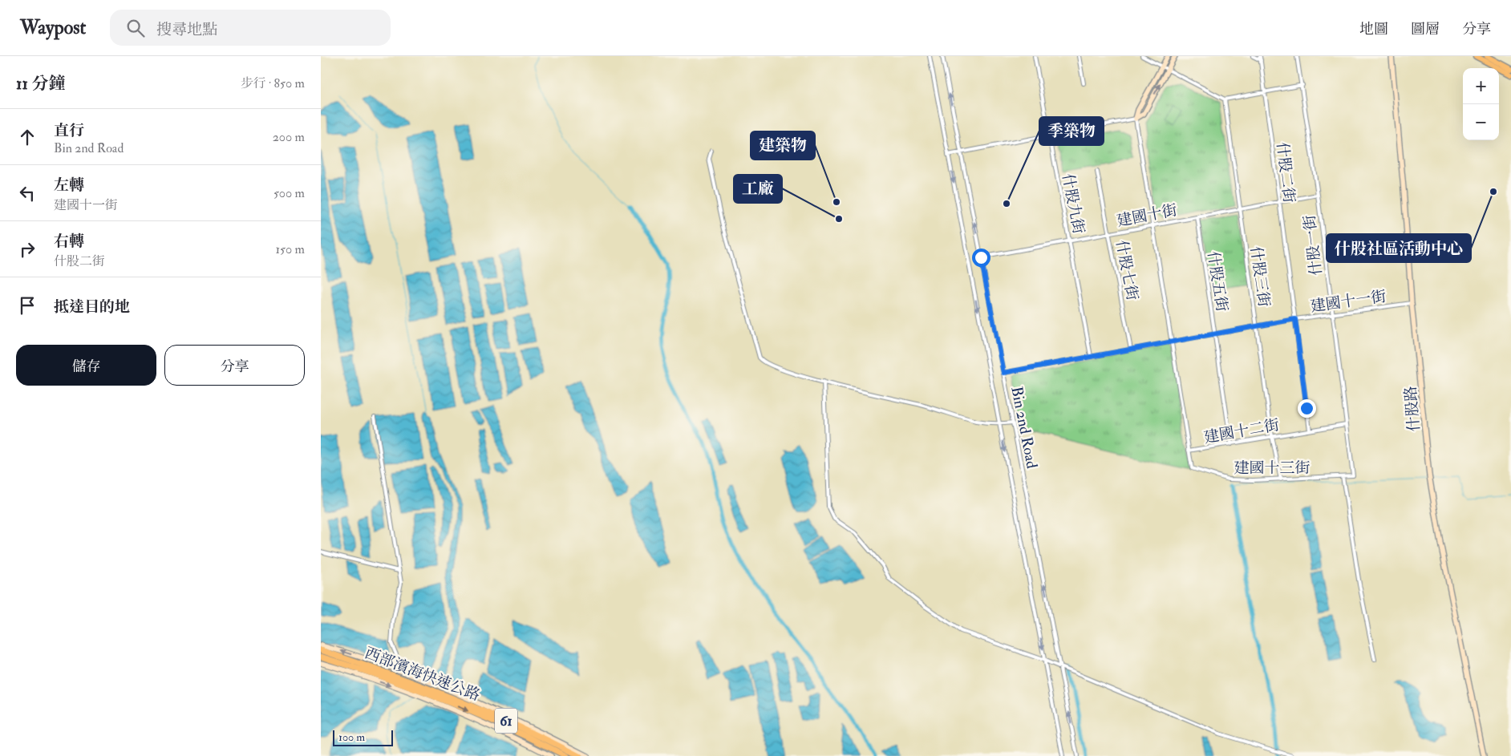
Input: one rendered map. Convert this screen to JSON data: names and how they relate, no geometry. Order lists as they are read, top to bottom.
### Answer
{
  "streets": {
    "highway": ["西部濱海快速公路", "61"],
    "street": [
      "什股二街",
      "什股九街",
      "建國十街",
      "什股一街",
      "什股七街",
      "什股三街",
      "什股五街",
      "建國十一街",
      "什股路",
      "Bin 2nd Road",
      "建國十二街",
      "建國十三街"
    ]
  },
  "crossings": [
    ["什股二街", "建國十街"],
    ["什股二街", "建國十一街"],
    ["什股二街", "建國十二街"],
    ["什股九街", "建國十街"],
    ["什股九街", "建國十一街"],
    ["建國十街", "什股一街"],
    ["建國十街", "什股七街"],
    ["建國十街", "什股三街"],
    ["建國十街", "什股五街"],
    ["建國十街", "Bin 2nd Road"],
    ["什股一街", "建國十一街"],
    ["什股一街", "建國十二街"],
    ["什股一街", "建國十三街"],
    ["什股七街", "建國十一街"],
    ["什股三街", "建國十一街"],
    ["什股三街", "建國十二街"],
    ["什股三街", "建國十三街"],
    ["什股五街", "建國十一街"],
    ["什股五街", "建國十二街"],
    ["建國十一街", "什股路"],
    ["建國十一街", "Bin 2nd Road"],
    ["建國十二街", "建國十三街"]
  ],
  "places": [
    "什股社區活動中心",
    "建築物",
    "季築物",
    "工廠"
  ],
  "scale_bar": "100 m",
  "page": {
    "header": "Waypost",
    "search": "搜尋地點",
    "nav": ["地圖", "圖層", "分享"],
    "heading": ["11 分鐘", "步行 · 850 m"],
    "map_buttons": ["+", "−"],
    "list": [
      ["直行", "Bin 2nd Road", "200 m"],
      ["左轉", "建國十一街", "500 m"],
      ["右轉", "什股二街", "150 m"],
      "抵達目的地"
    ],
    "buttons": ["儲存", "分享"],
    "scale": "100 m"
  }
}
